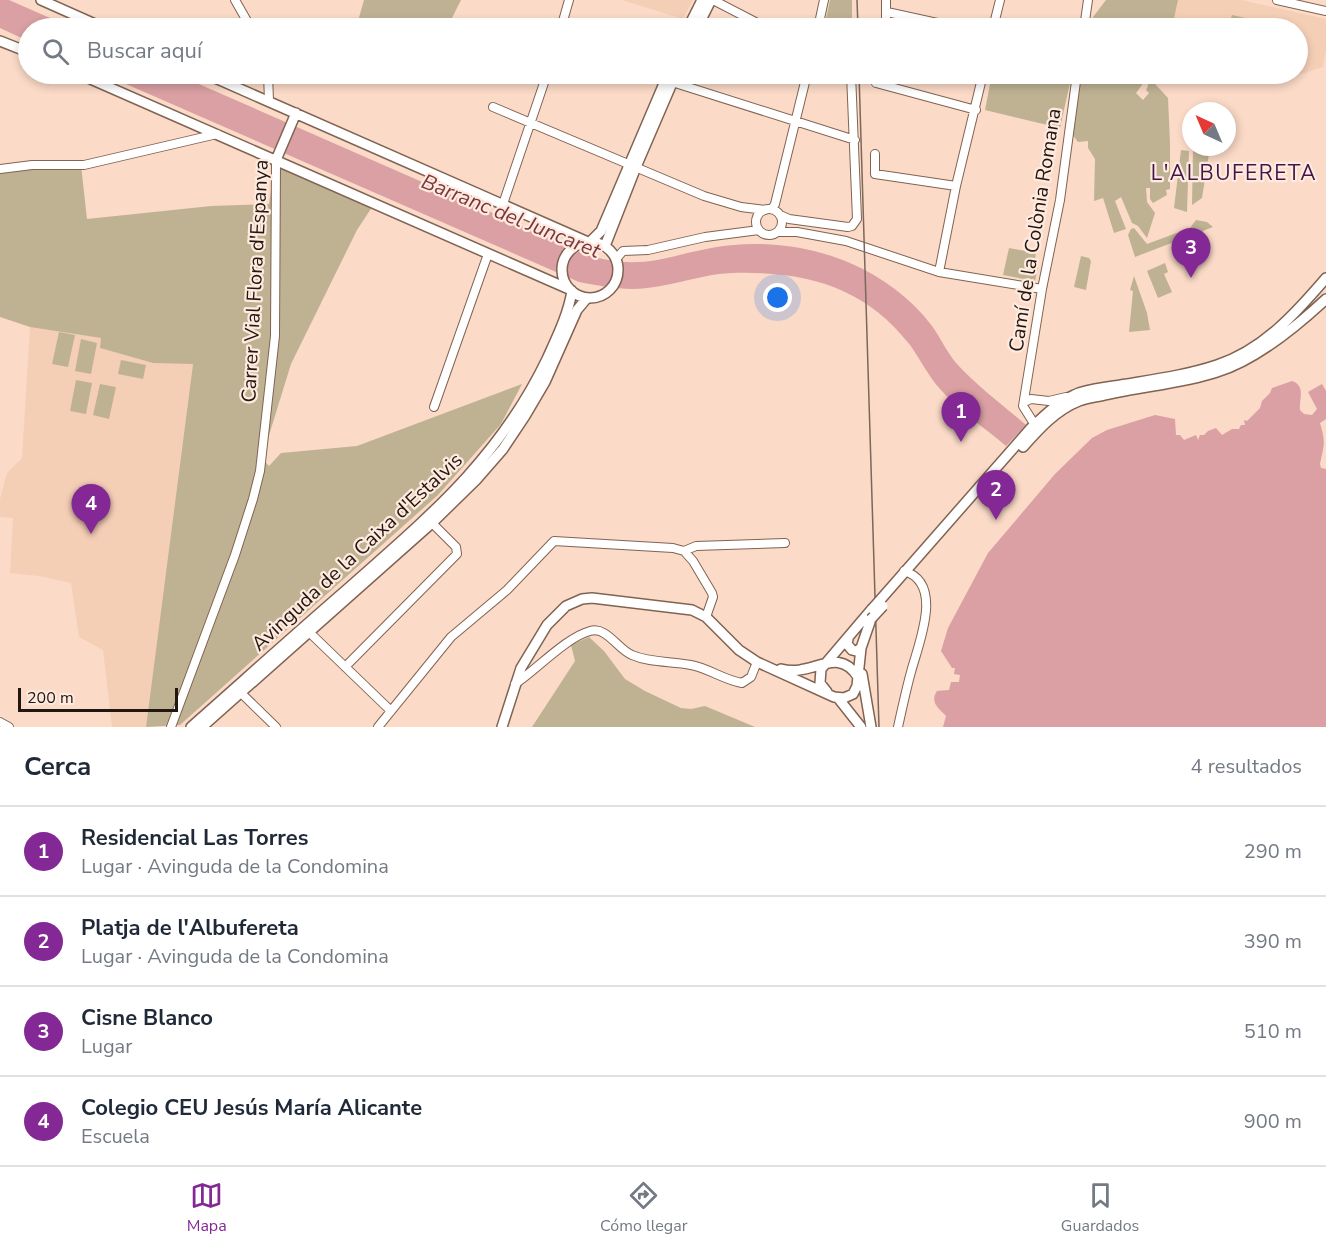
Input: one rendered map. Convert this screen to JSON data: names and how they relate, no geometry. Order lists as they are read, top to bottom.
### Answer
{
  "streets": {
    "main road": ["Carrer Vial Flora d'Espanya", "Avinguda de la Caixa d'Estalvis"],
    "street": ["Camí de la Colònia Romana"]
  },
  "districts": ["L'ALBUFERETA"],
  "water": ["Barranc del Juncaret"],
  "scale_bar": "200 m",
  "north": "top left",
  "page": {
    "search": "Buscar aquí",
    "pins": [
      "3",
      "1",
      "2",
      "4"
    ],
    "scale": "200 m",
    "heading": ["Cerca", "4 resultados"],
    "list": [
      {
        "mark": "1",
        "name": "Residencial Las Torres",
        "note": "Lugar · Avinguda de la Condomina",
        "value": "290 m"
      },
      {
        "mark": "2",
        "name": "Platja de l'Albufereta",
        "note": "Lugar · Avinguda de la Condomina",
        "value": "390 m"
      },
      {
        "mark": "3",
        "name": "Cisne Blanco",
        "note": "Lugar",
        "value": "510 m"
      },
      {
        "mark": "4",
        "name": "Colegio CEU Jesús María Alicante",
        "note": "Escuela",
        "value": "900 m"
      }
    ],
    "nav": ["Mapa", "Cómo llegar", "Guardados"]
  }
}
